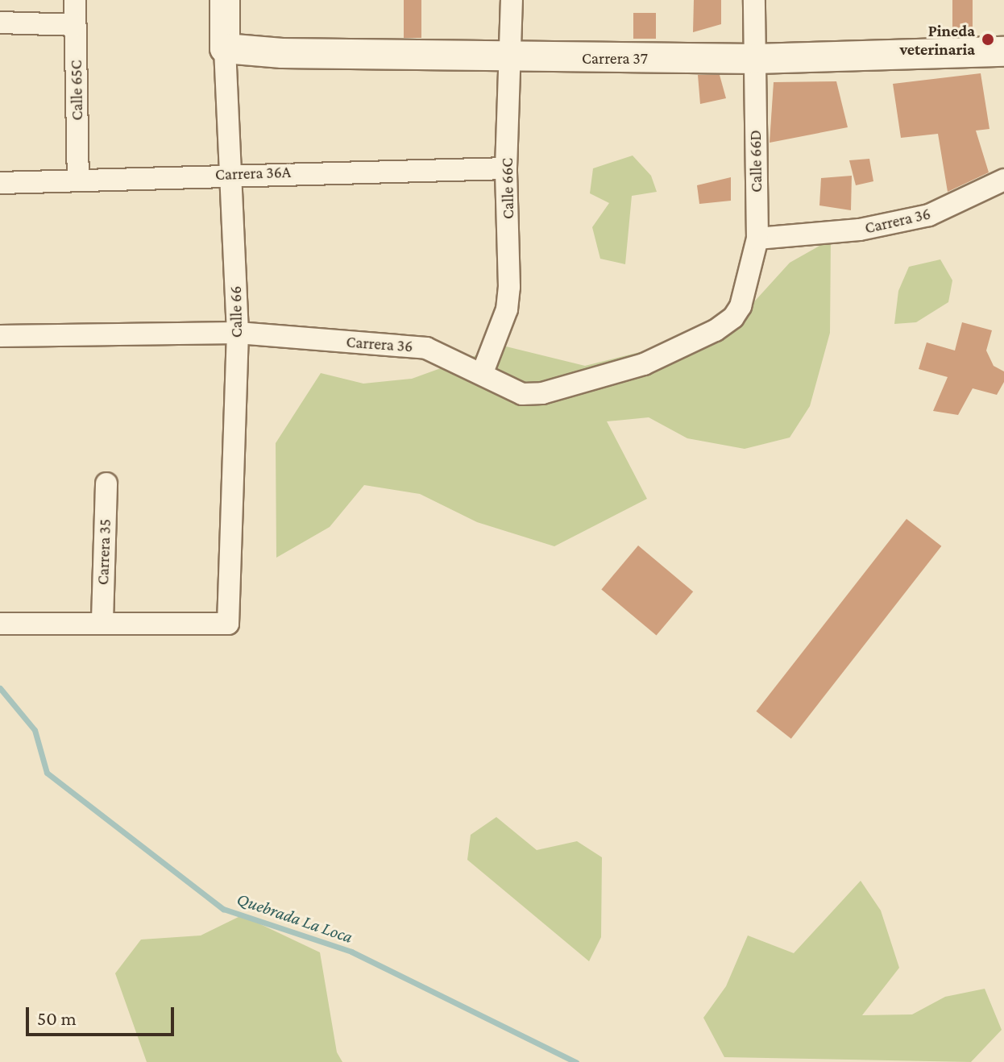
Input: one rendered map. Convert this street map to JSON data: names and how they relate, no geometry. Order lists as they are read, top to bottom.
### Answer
{
  "streets": {
    "street": [
      "Carrera 37",
      "Calle 65C",
      "Calle 66D",
      "Carrera 36A",
      "Calle 66C",
      "Carrera 36",
      "Calle 66",
      "Carrera 35"
    ]
  },
  "crossings": [
    ["Carrera 37", "Calle 66D"],
    ["Carrera 37", "Calle 66C"],
    ["Carrera 37", "Calle 66"],
    ["Calle 65C", "Carrera 36A"],
    ["Calle 66D", "Carrera 36"],
    ["Carrera 36A", "Calle 66C"],
    ["Carrera 36A", "Calle 66"],
    ["Calle 66C", "Carrera 36"],
    ["Carrera 36", "Calle 66"],
    ["Calle 66", "Carrera 35"]
  ],
  "water": ["Quebrada La Loca"],
  "places": ["Pineda veterinaria"],
  "scale_bar": "50 m"
}
